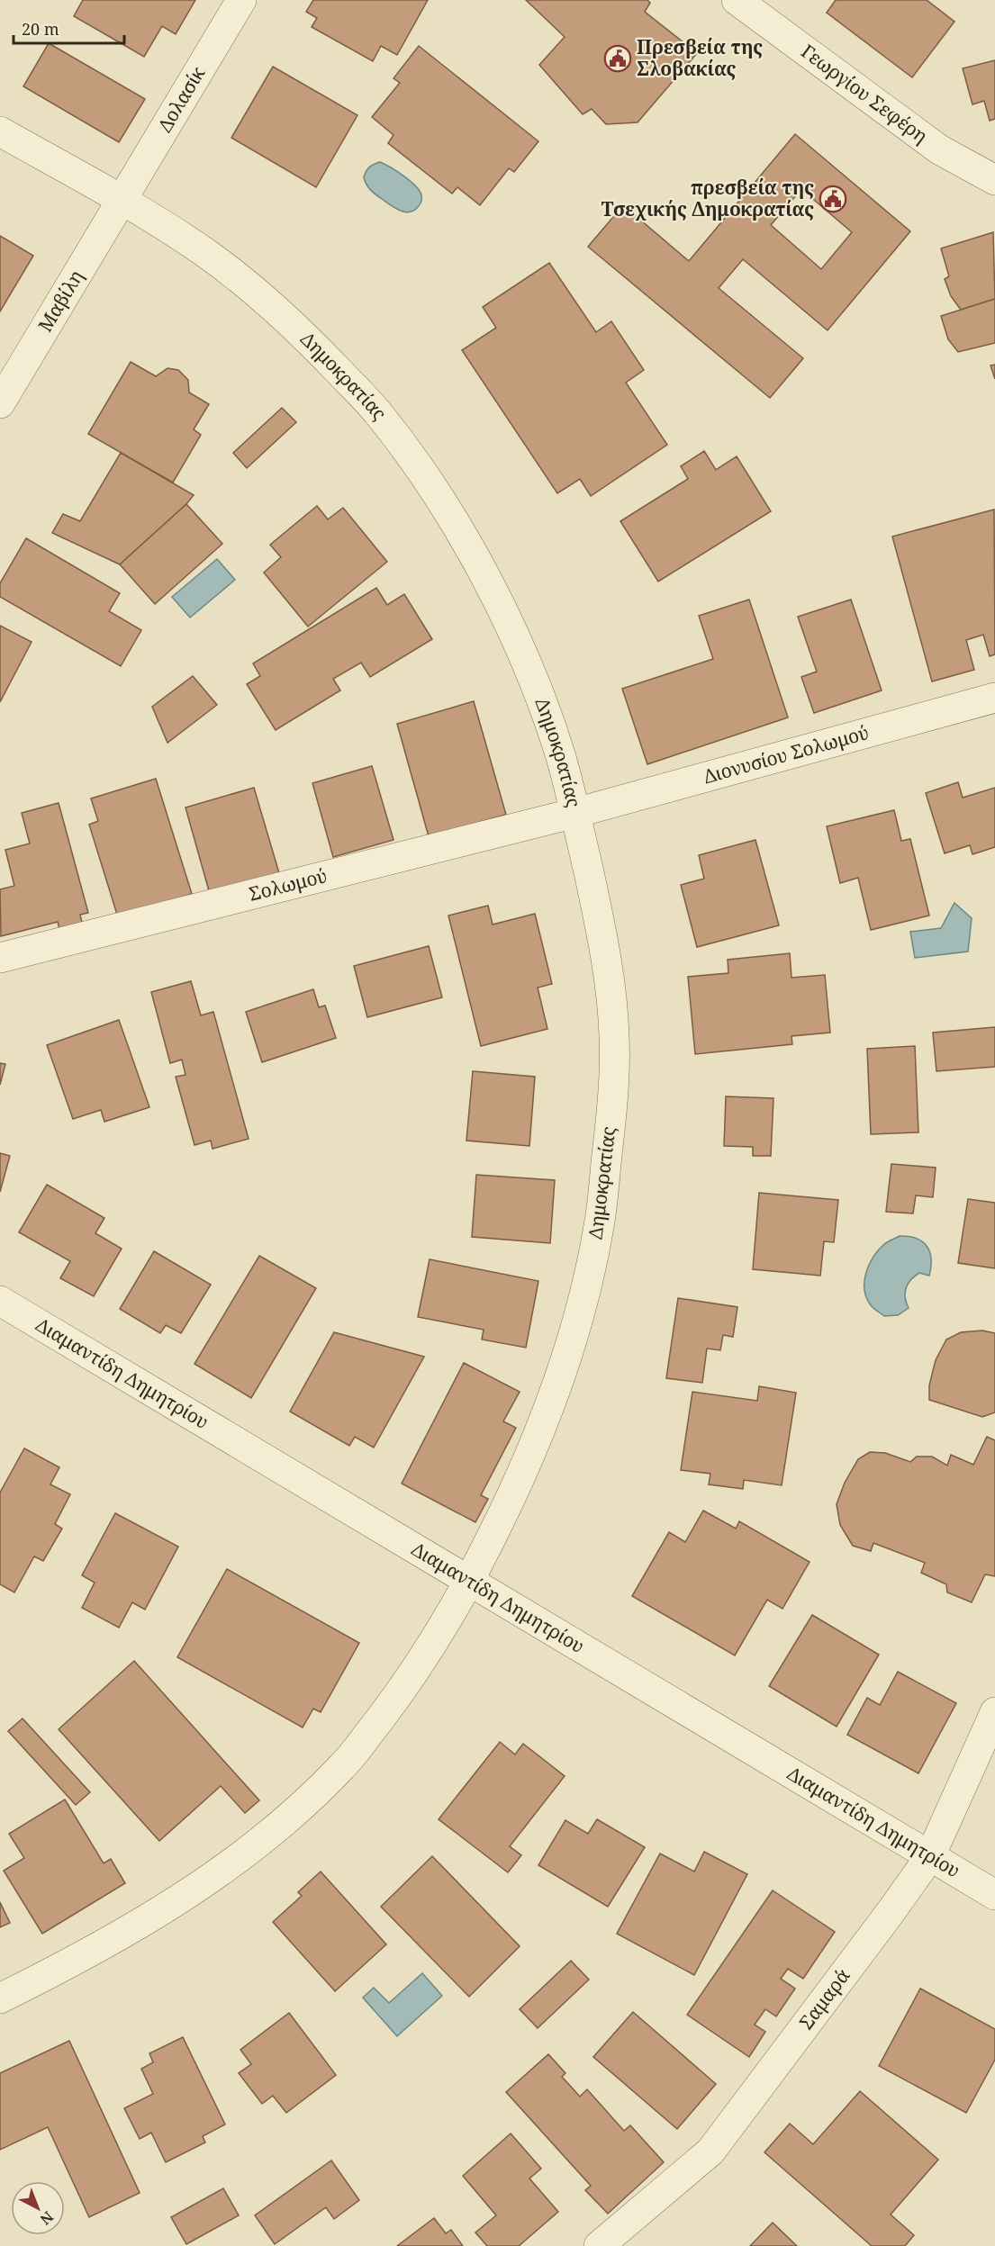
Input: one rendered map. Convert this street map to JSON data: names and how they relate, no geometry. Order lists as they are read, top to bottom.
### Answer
{
  "streets": {
    "street": [
      "Γεωργίου Σεφέρη",
      "Δολασίκ",
      "Μαβίλη",
      "Δημοκρατίας",
      "Διονυσίου Σολωμού",
      "Σολωμού",
      "Διαμαντίδη Δημητρίου",
      "Σαμαρά"
    ]
  },
  "crossings": [
    ["Δολασίκ", "Μαβίλη"],
    ["Δολασίκ", "Δημοκρατίας"],
    ["Μαβίλη", "Δημοκρατίας"],
    ["Δημοκρατίας", "Διονυσίου Σολωμού"],
    ["Δημοκρατίας", "Σολωμού"],
    ["Δημοκρατίας", "Διαμαντίδη Δημητρίου"],
    ["Διονυσίου Σολωμού", "Σολωμού"],
    ["Διαμαντίδη Δημητρίου", "Σαμαρά"]
  ],
  "places": {
    "public building": ["Πρεσβεία της Σλοβακίας", "πρεσβεία της Τσεχικής Δημοκρατίας"]
  },
  "scale_bar": "20 m",
  "north": "bottom right"
}
